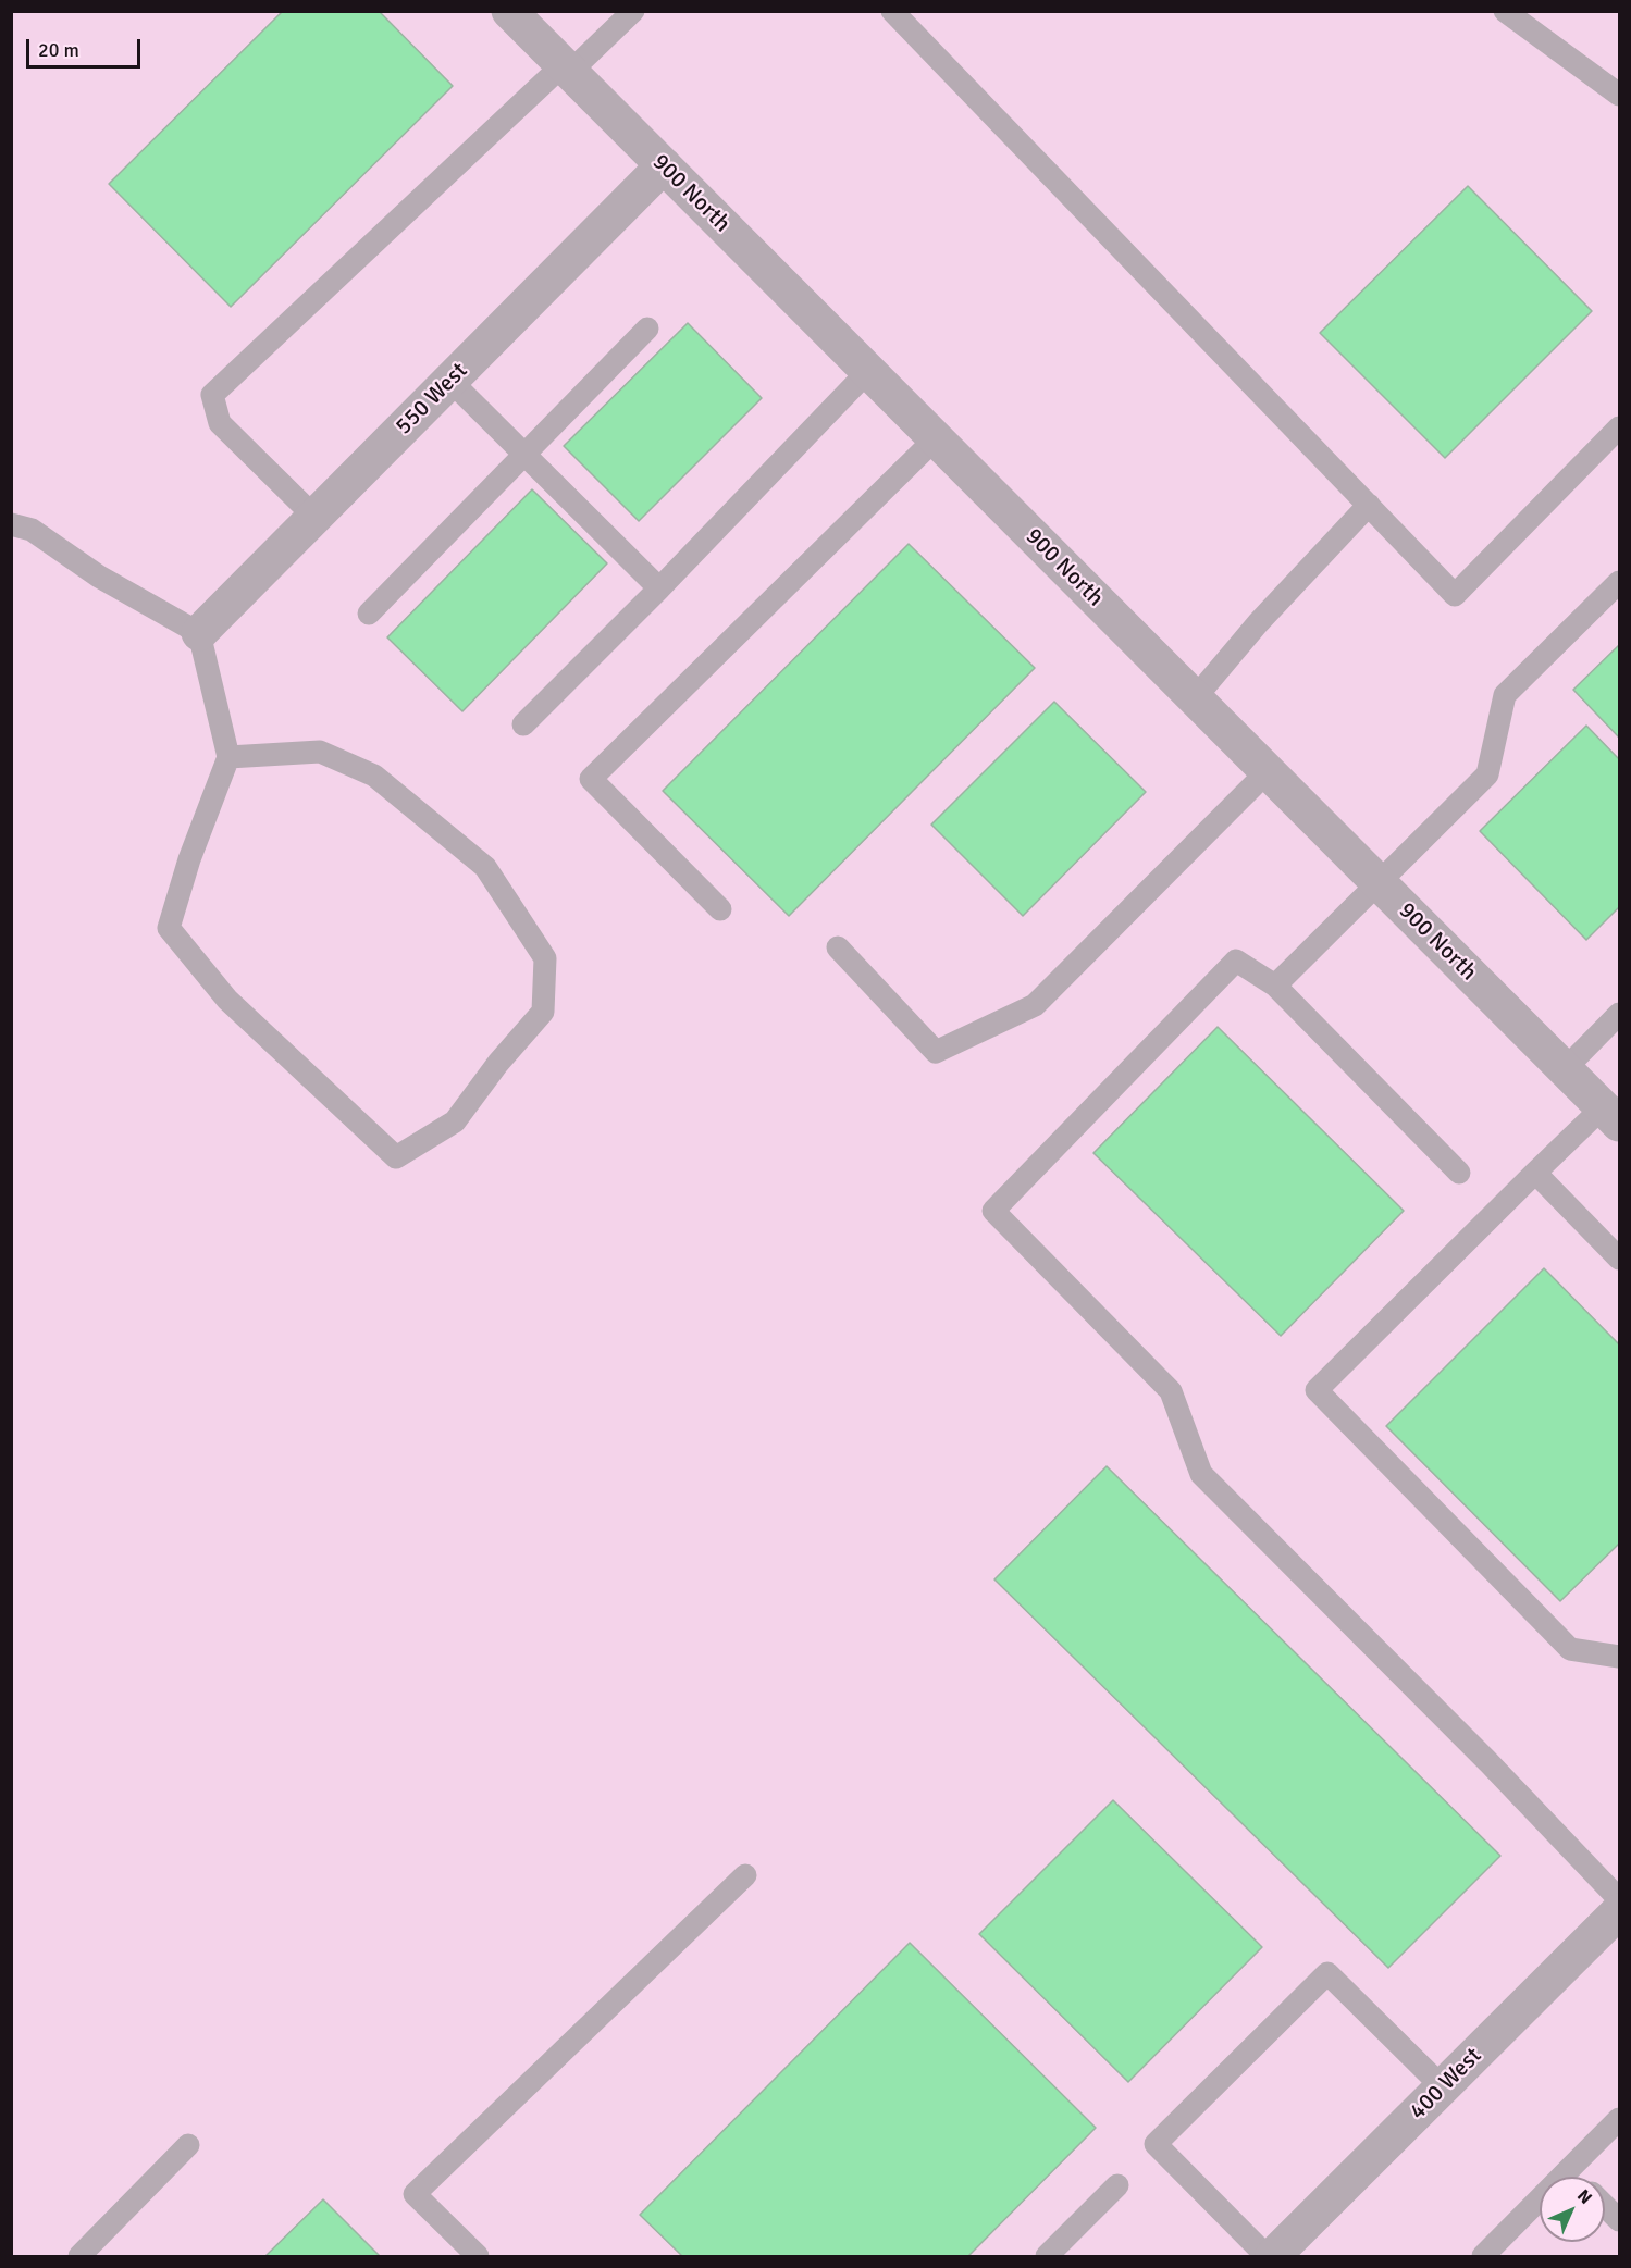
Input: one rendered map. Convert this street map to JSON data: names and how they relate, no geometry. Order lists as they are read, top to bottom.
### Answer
{
  "streets": {
    "street": ["900 North", "550 West", "400 West"]
  },
  "crossings": [
    ["900 North", "550 West"]
  ],
  "scale_bar": "20 m",
  "north": "top right"
}
